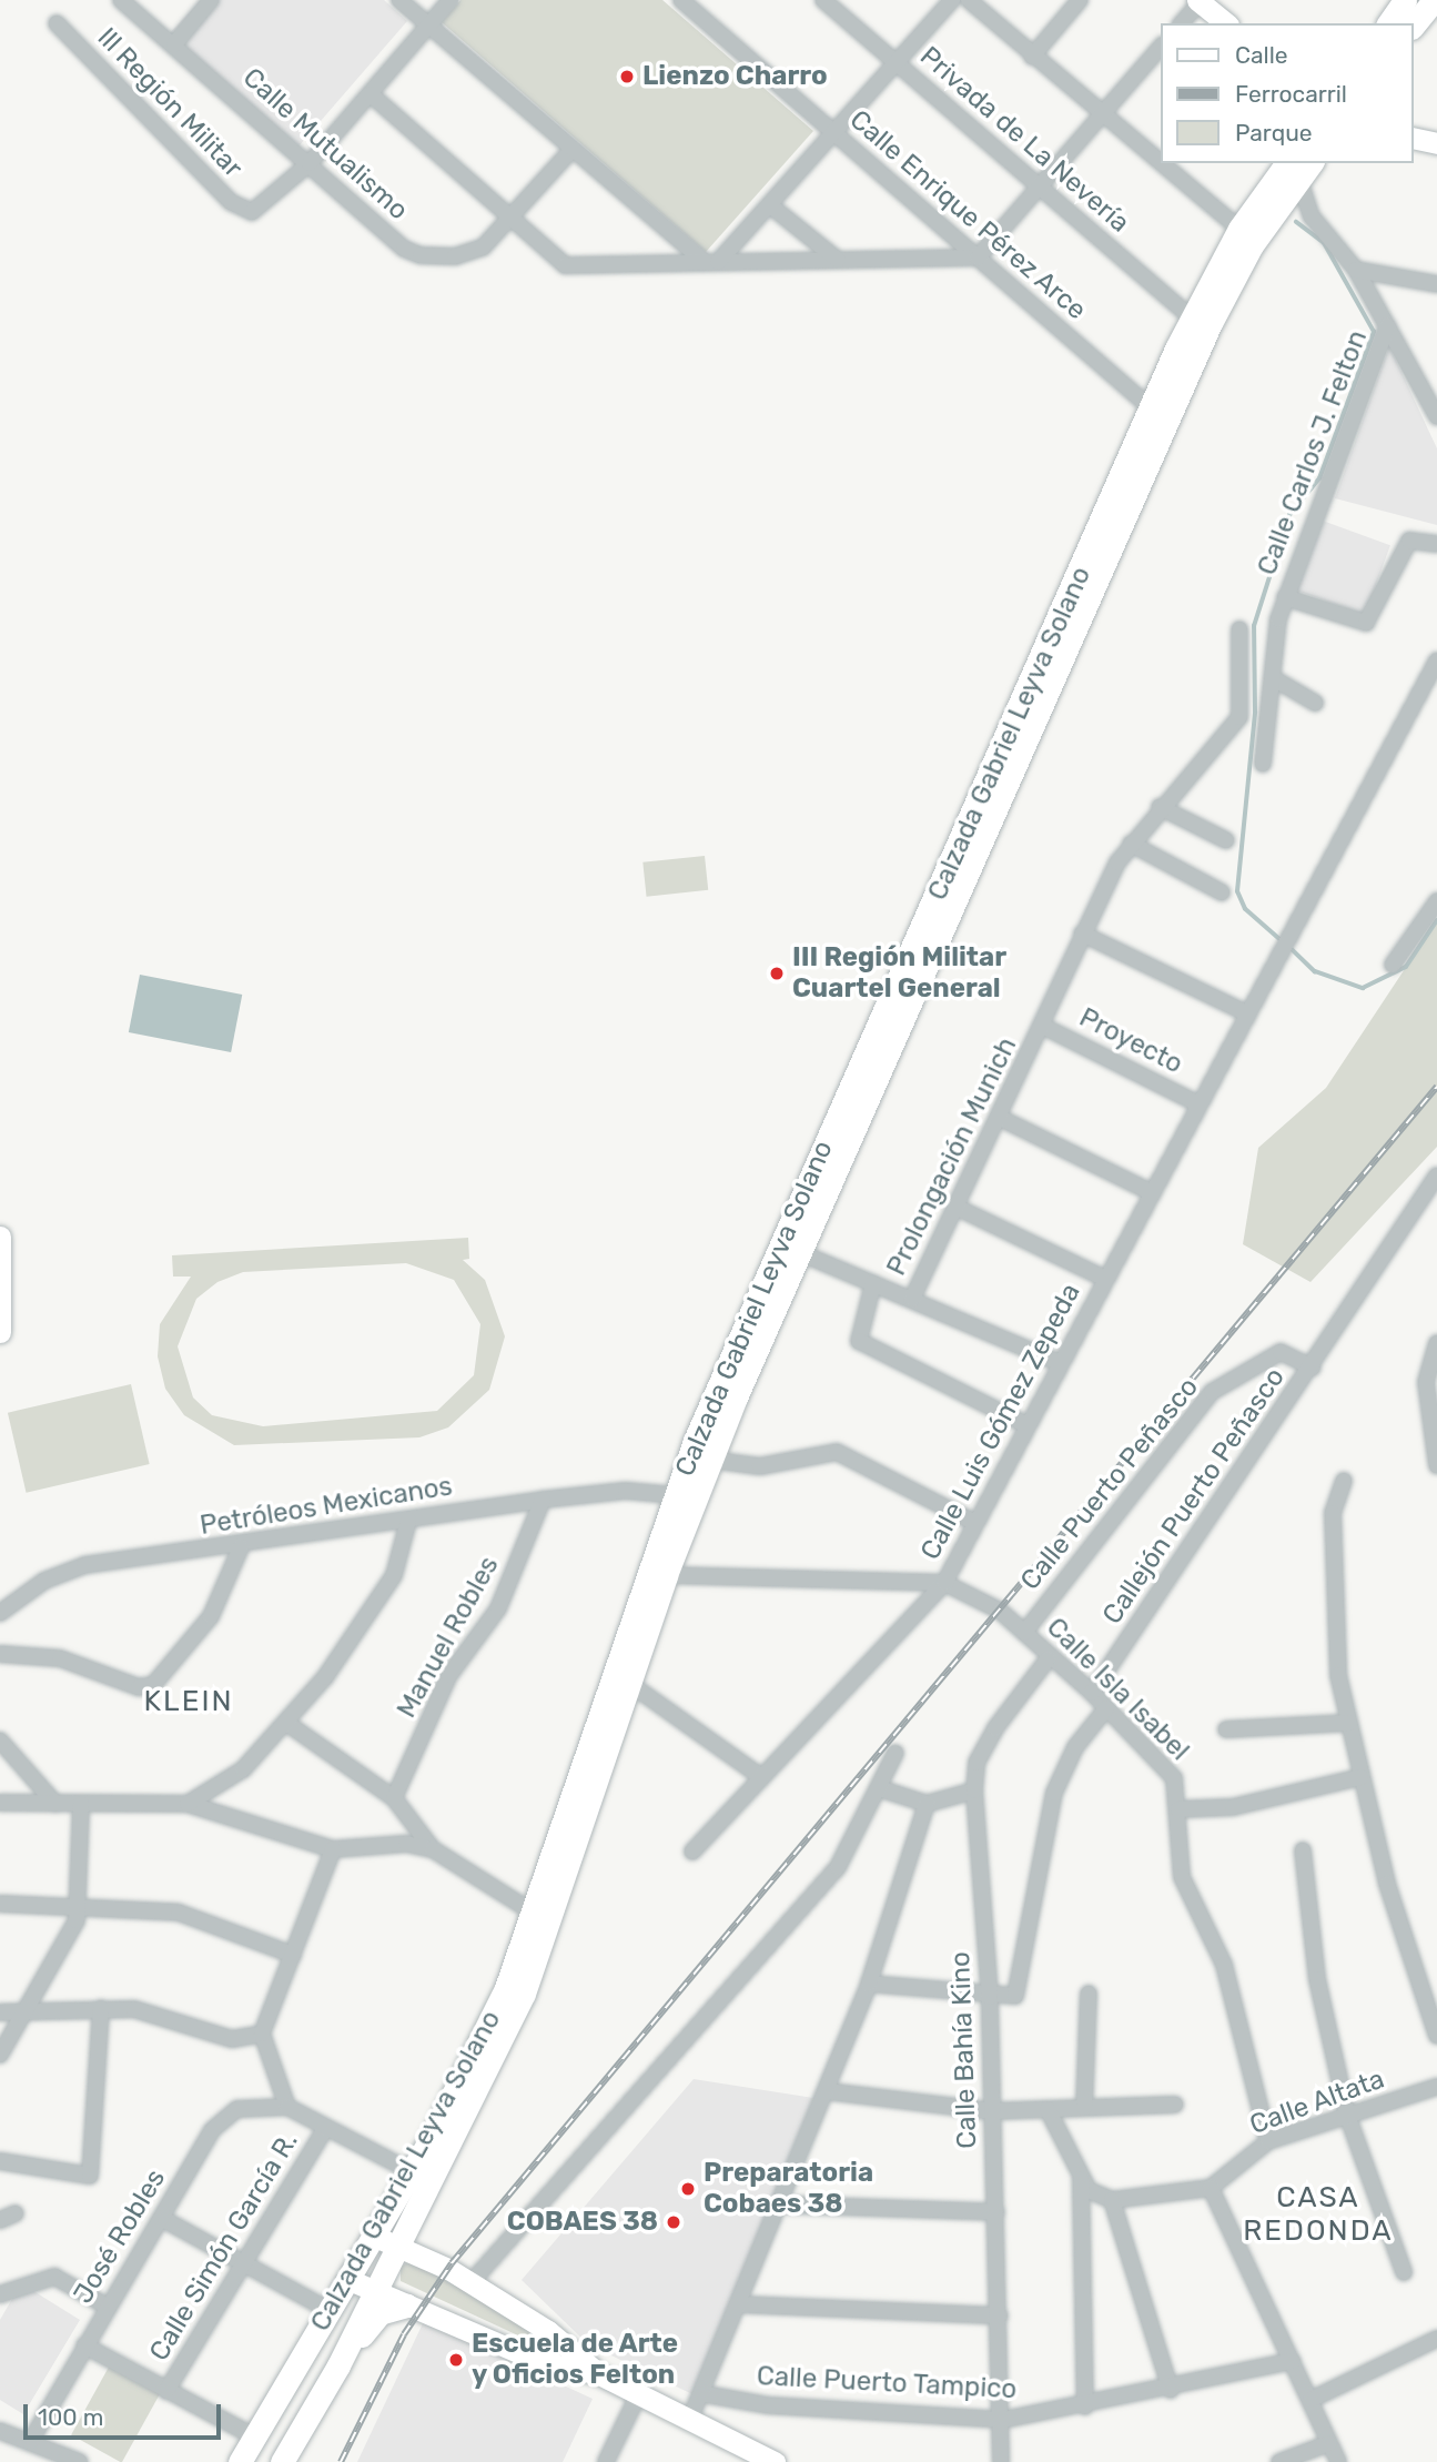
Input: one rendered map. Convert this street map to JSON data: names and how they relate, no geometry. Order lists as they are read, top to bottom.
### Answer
{
  "streets": {
    "main road": ["Calzada Gabriel Leyva Solano"],
    "street": [
      "lll Región Militar",
      "Privada de La Nevería",
      "Calle Mutualismo",
      "Calle Enrique Pérez Arce",
      "Calle Carlos J. Felton",
      "Proyecto",
      "Prolongación Munich",
      "Calle Luis Gómez Zepeda",
      "Calle Puerto Peñasco",
      "Callejón Puerto Peñasco",
      "Petróleos Mexicanos",
      "Manuel Robles",
      "Calle Isla Isabel",
      "Calle Bahía Kino",
      "Calle Altata",
      "José Robles",
      "Calle Simón García R.",
      "Calle Puerto Tampico"
    ]
  },
  "crossings": [
    ["lll Región Militar", "Calle Mutualismo"],
    ["Privada de La Nevería", "Calzada Gabriel Leyva Solano"],
    ["Calle Enrique Pérez Arce", "Calzada Gabriel Leyva Solano"],
    ["Calzada Gabriel Leyva Solano", "Petróleos Mexicanos"],
    ["Proyecto", "Prolongación Munich"],
    ["Proyecto", "Calle Luis Gómez Zepeda"],
    ["Calle Luis Gómez Zepeda", "Calle Isla Isabel"],
    ["Calle Puerto Peñasco", "Callejón Puerto Peñasco"],
    ["Calle Puerto Peñasco", "Calle Isla Isabel"],
    ["Callejón Puerto Peñasco", "Calle Isla Isabel"],
    ["Petróleos Mexicanos", "Manuel Robles"],
    ["Calle Isla Isabel", "Calle Bahía Kino"],
    ["Calle Isla Isabel", "Calle Altata"],
    ["Calle Bahía Kino", "Calle Puerto Tampico"]
  ],
  "districts": ["KLEIN", "CASA REDONDA"],
  "places": [
    "Lienzo Charro",
    "III Región Militar Cuartel General",
    "Preparatoria Cobaes 38",
    "COBAES 38",
    "Escuela de Arte y Oficios Felton"
  ],
  "legend": ["Calle", "Ferrocarril", "Parque"],
  "scale_bar": "100 m"
}
